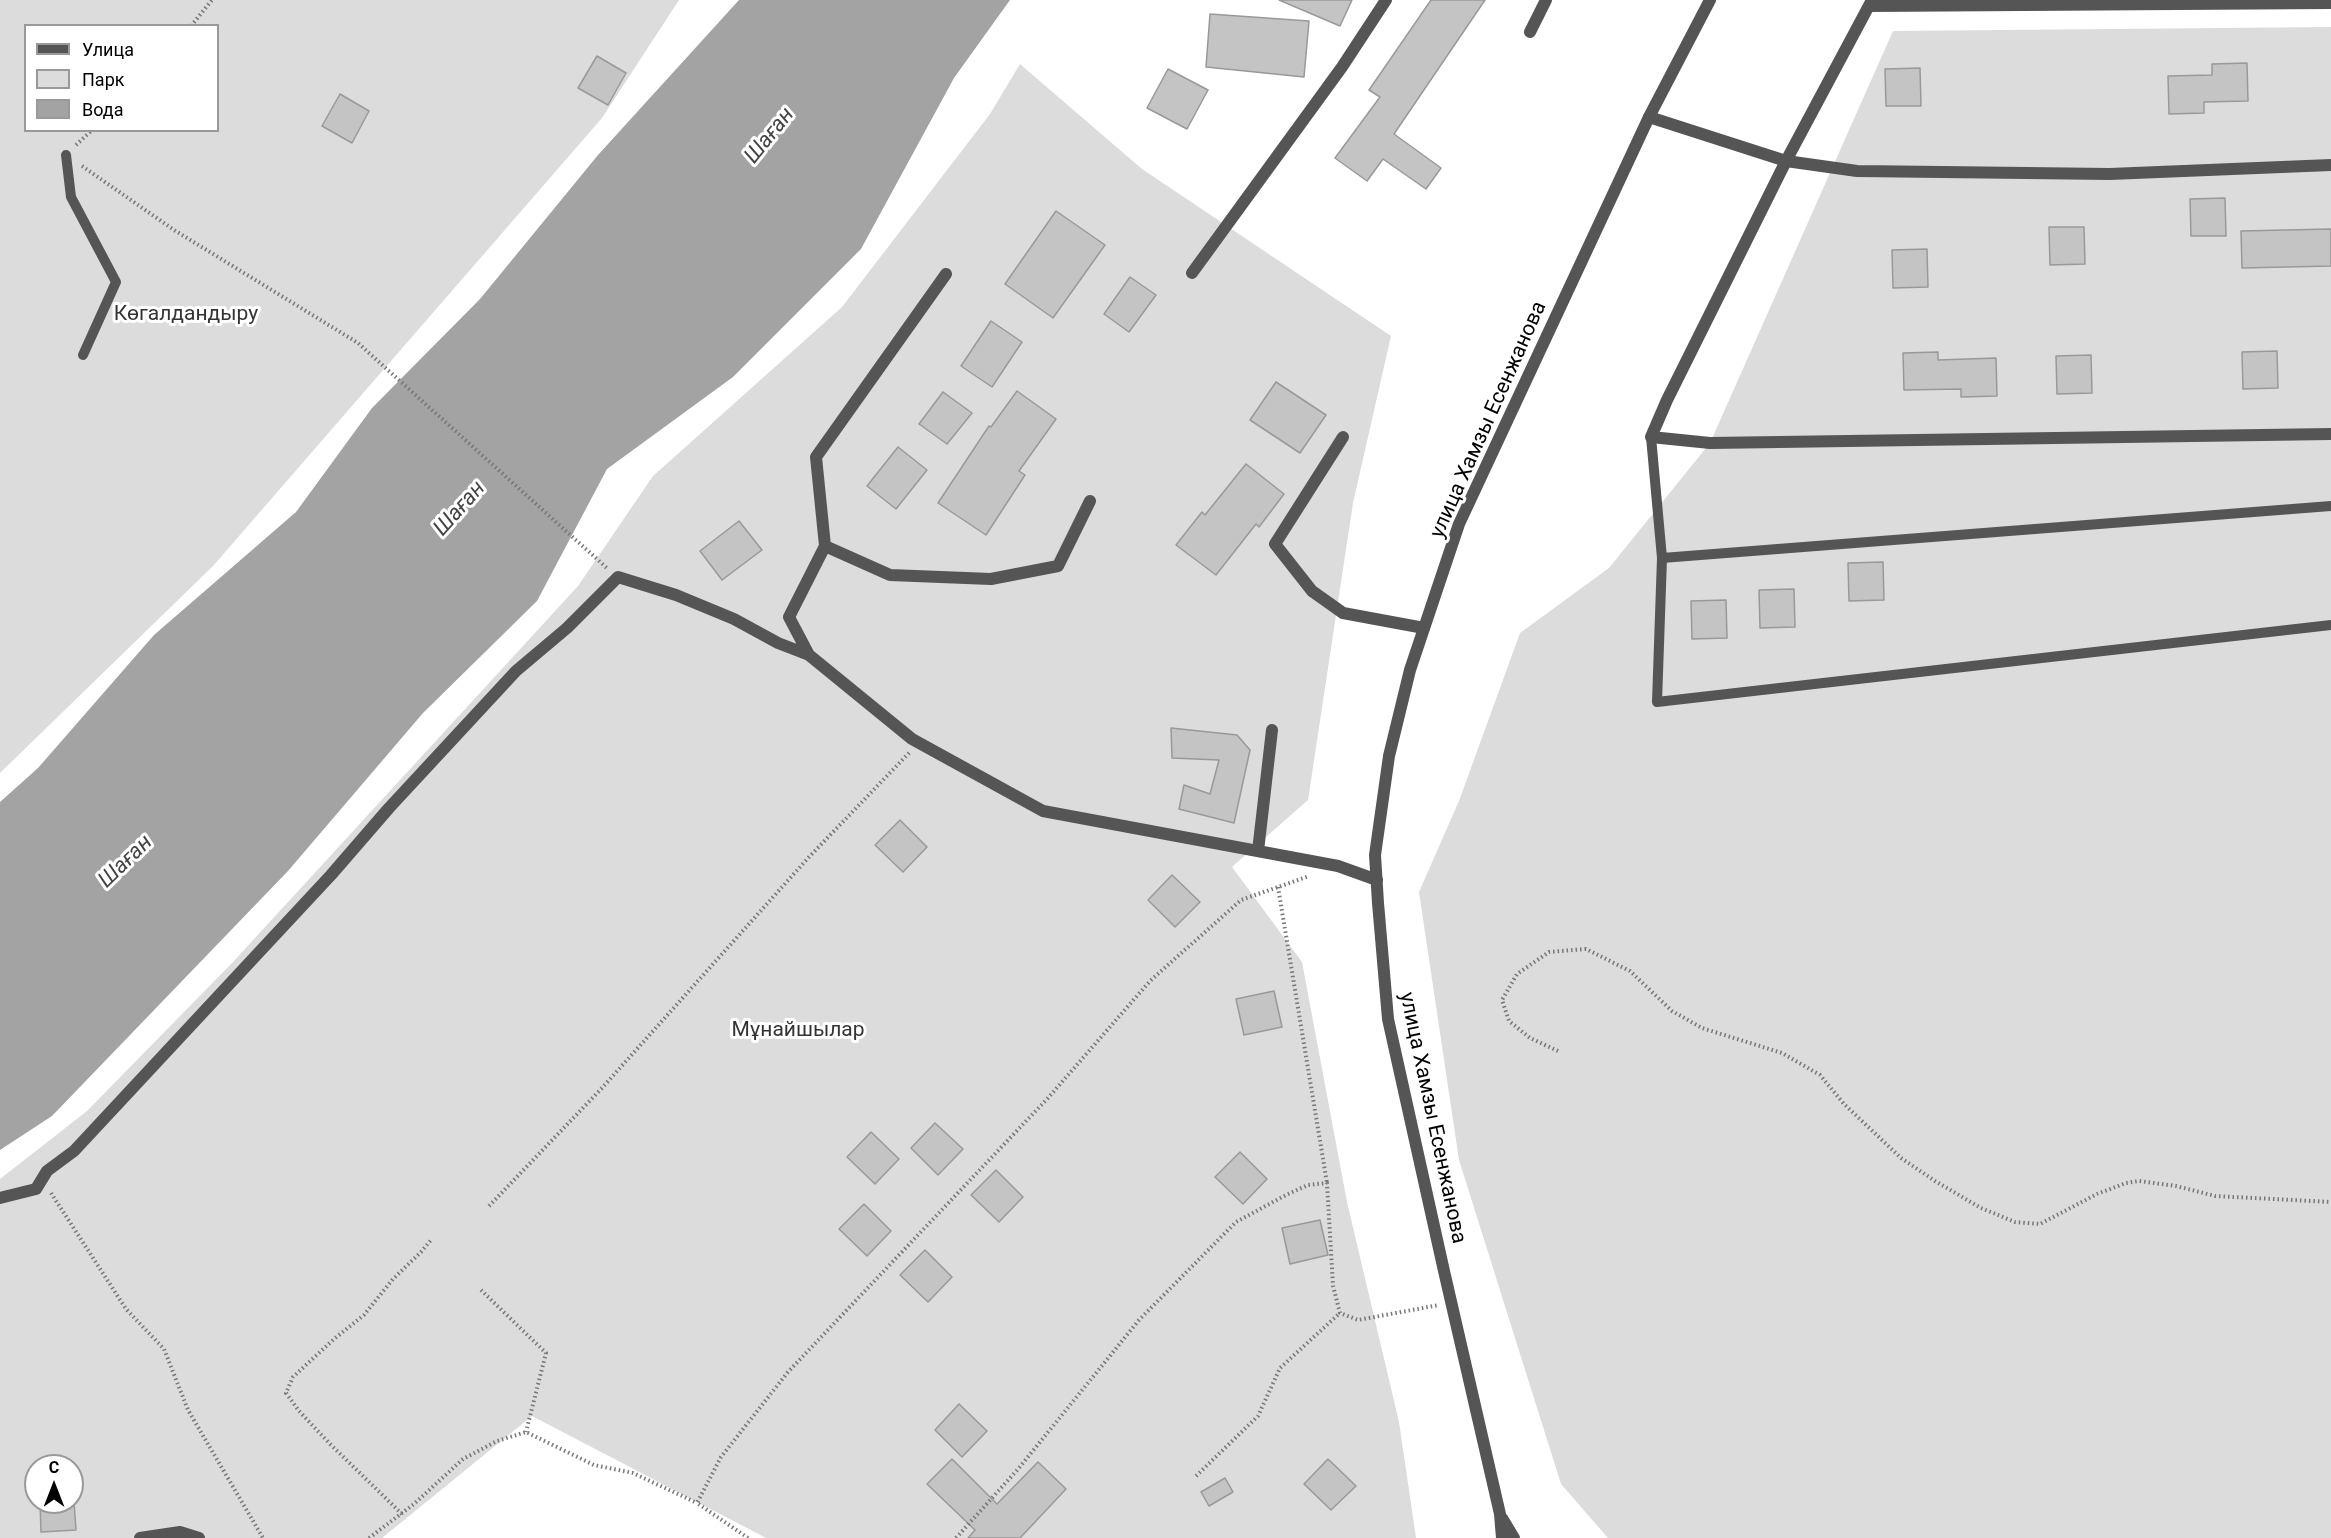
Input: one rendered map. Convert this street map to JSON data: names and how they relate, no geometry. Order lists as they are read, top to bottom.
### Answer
{
  "streets": {
    "street": ["улица Хамзы Есенжанова"]
  },
  "water": ["Шаған"],
  "parks": ["Көгалдандыру", "Мұнайшылар"],
  "legend": ["Улица", "Парк", "Вода"],
  "north": "top"
}
